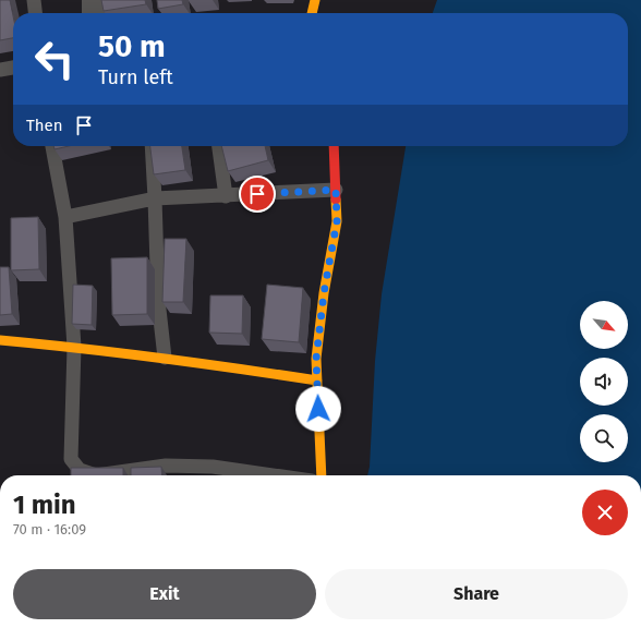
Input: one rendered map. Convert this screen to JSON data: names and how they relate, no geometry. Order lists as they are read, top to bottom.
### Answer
{
  "north": "bottom right",
  "page": {
    "turn": ["50 m", "Turn left"],
    "then": "Then",
    "heading": ["1 min", "70 m · 16:09"],
    "buttons": ["Exit", "Share"]
  }
}
